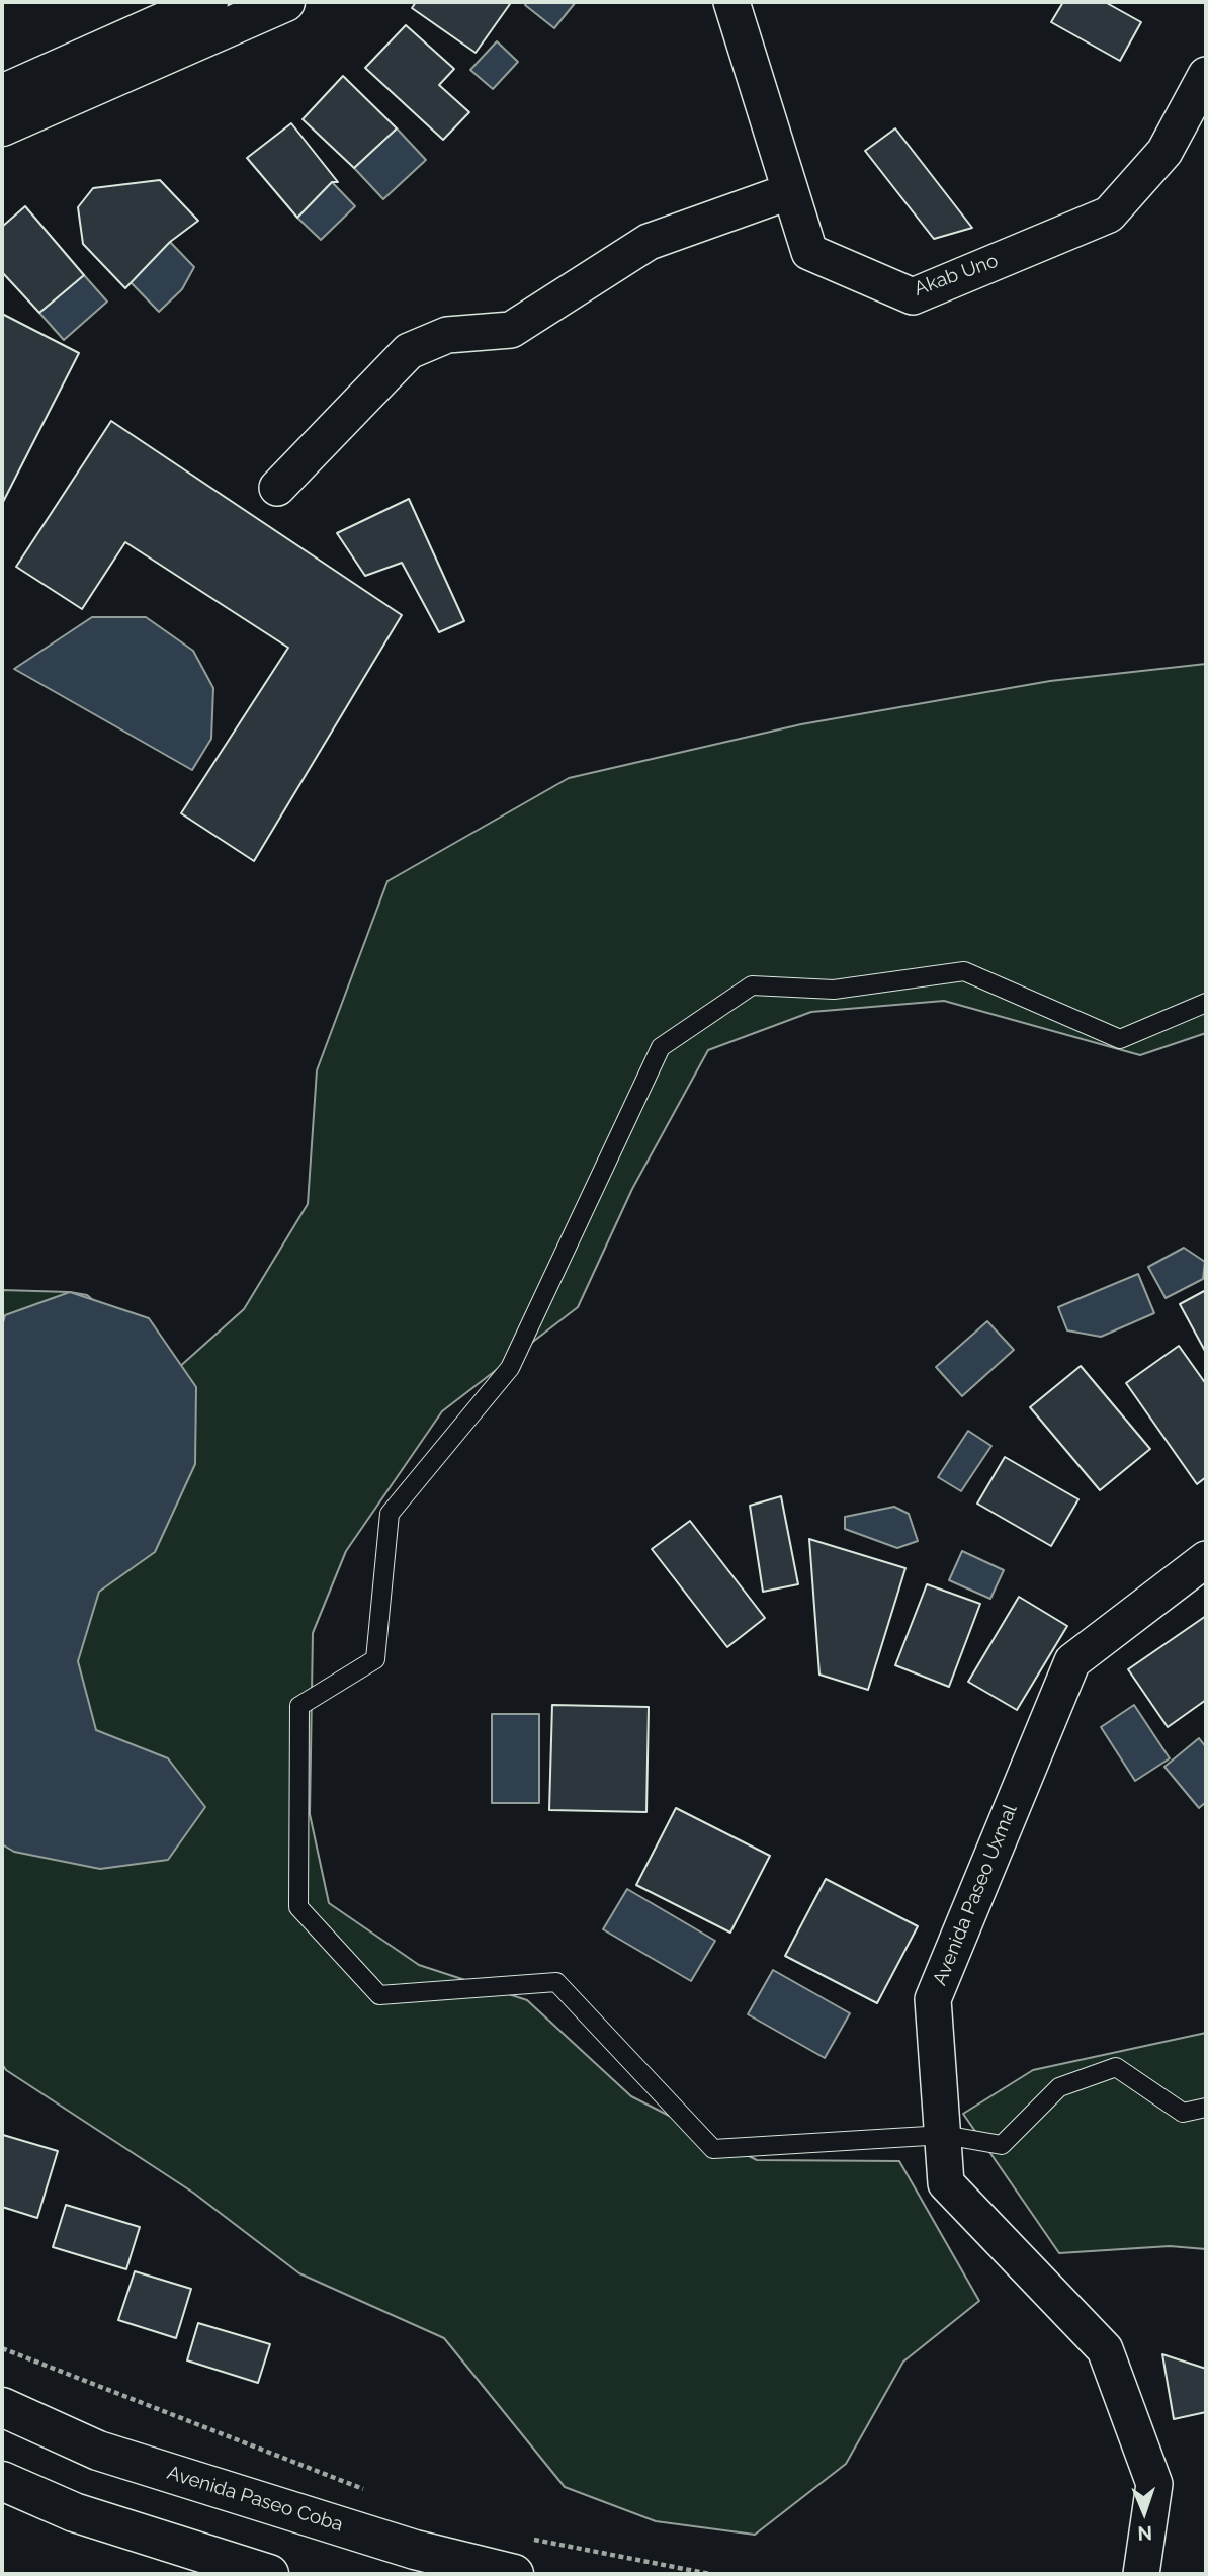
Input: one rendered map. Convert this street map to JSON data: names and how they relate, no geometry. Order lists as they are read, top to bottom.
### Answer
{
  "streets": {
    "main road": ["Avenida Paseo Coba"],
    "street": ["Akab Uno", "Avenida Paseo Uxmal"]
  },
  "north": "bottom"
}
